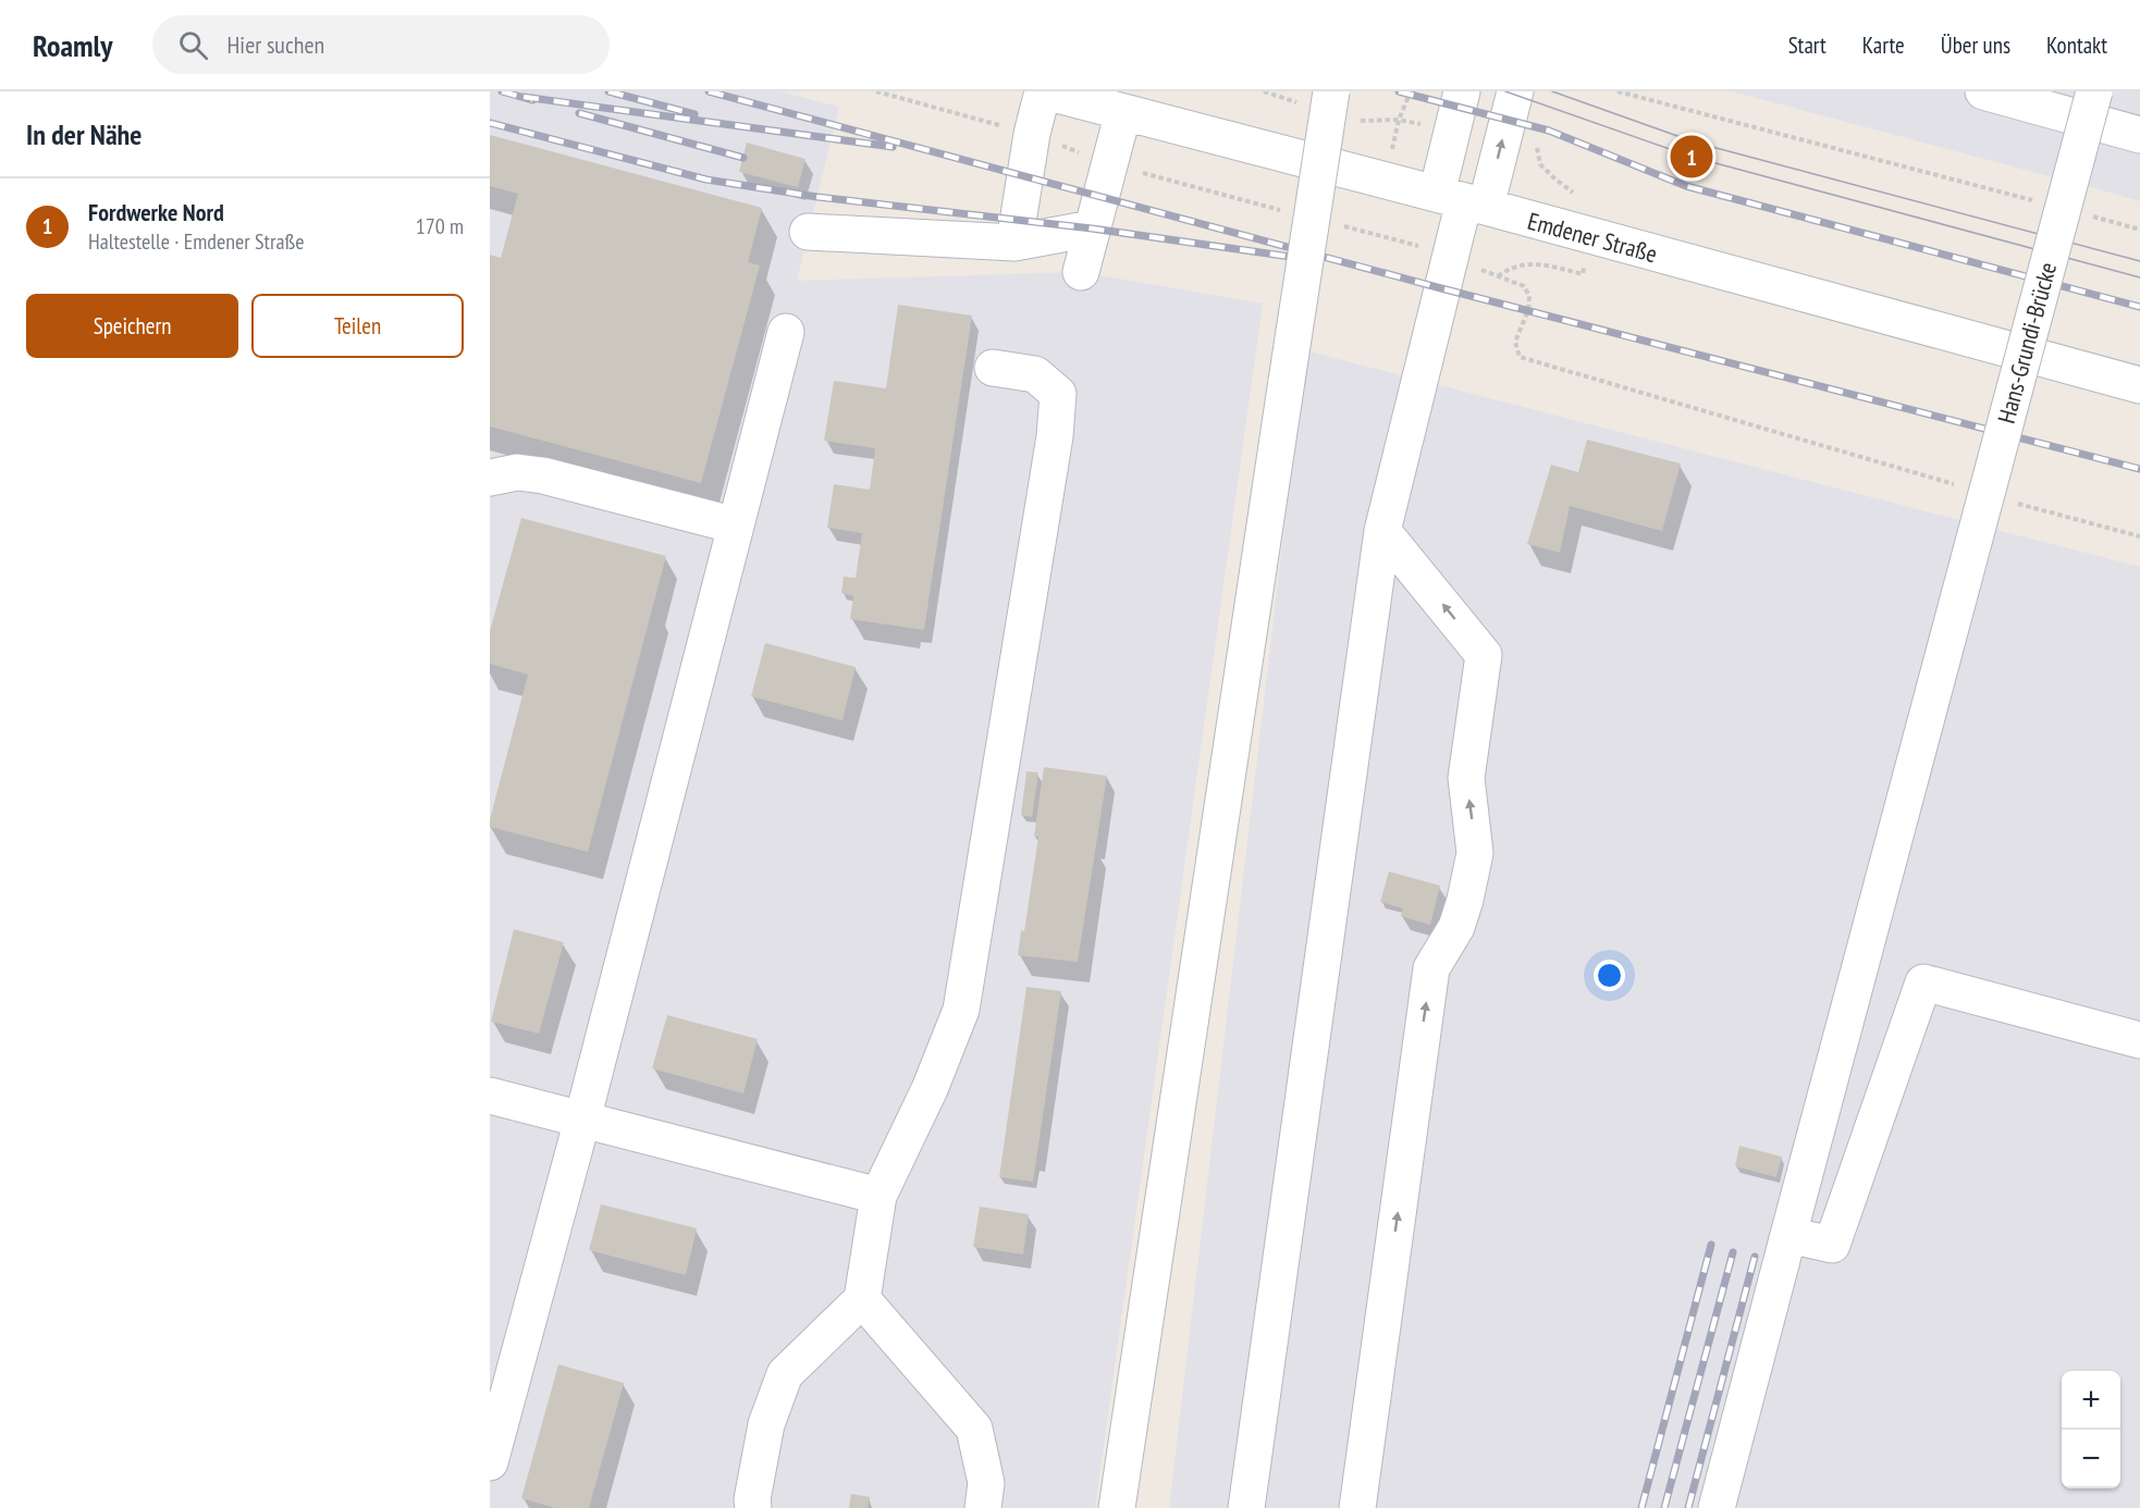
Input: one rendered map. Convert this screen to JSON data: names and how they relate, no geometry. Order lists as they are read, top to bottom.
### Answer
{
  "streets": {
    "street": ["Emdener Straße", "Hans-Grundi-Brücke"]
  },
  "page": {
    "header": "Roamly",
    "search": "Hier suchen",
    "nav": [
      "Start",
      "Karte",
      "Über uns",
      "Kontakt"
    ],
    "heading": "In der Nähe",
    "pins": "1",
    "list": [
      {
        "mark": "1",
        "name": "Fordwerke Nord",
        "note": "Haltestelle · Emdener Straße",
        "value": "170 m"
      }
    ],
    "buttons": ["Speichern", "Teilen"],
    "map_buttons": ["+", "−"]
  }
}
